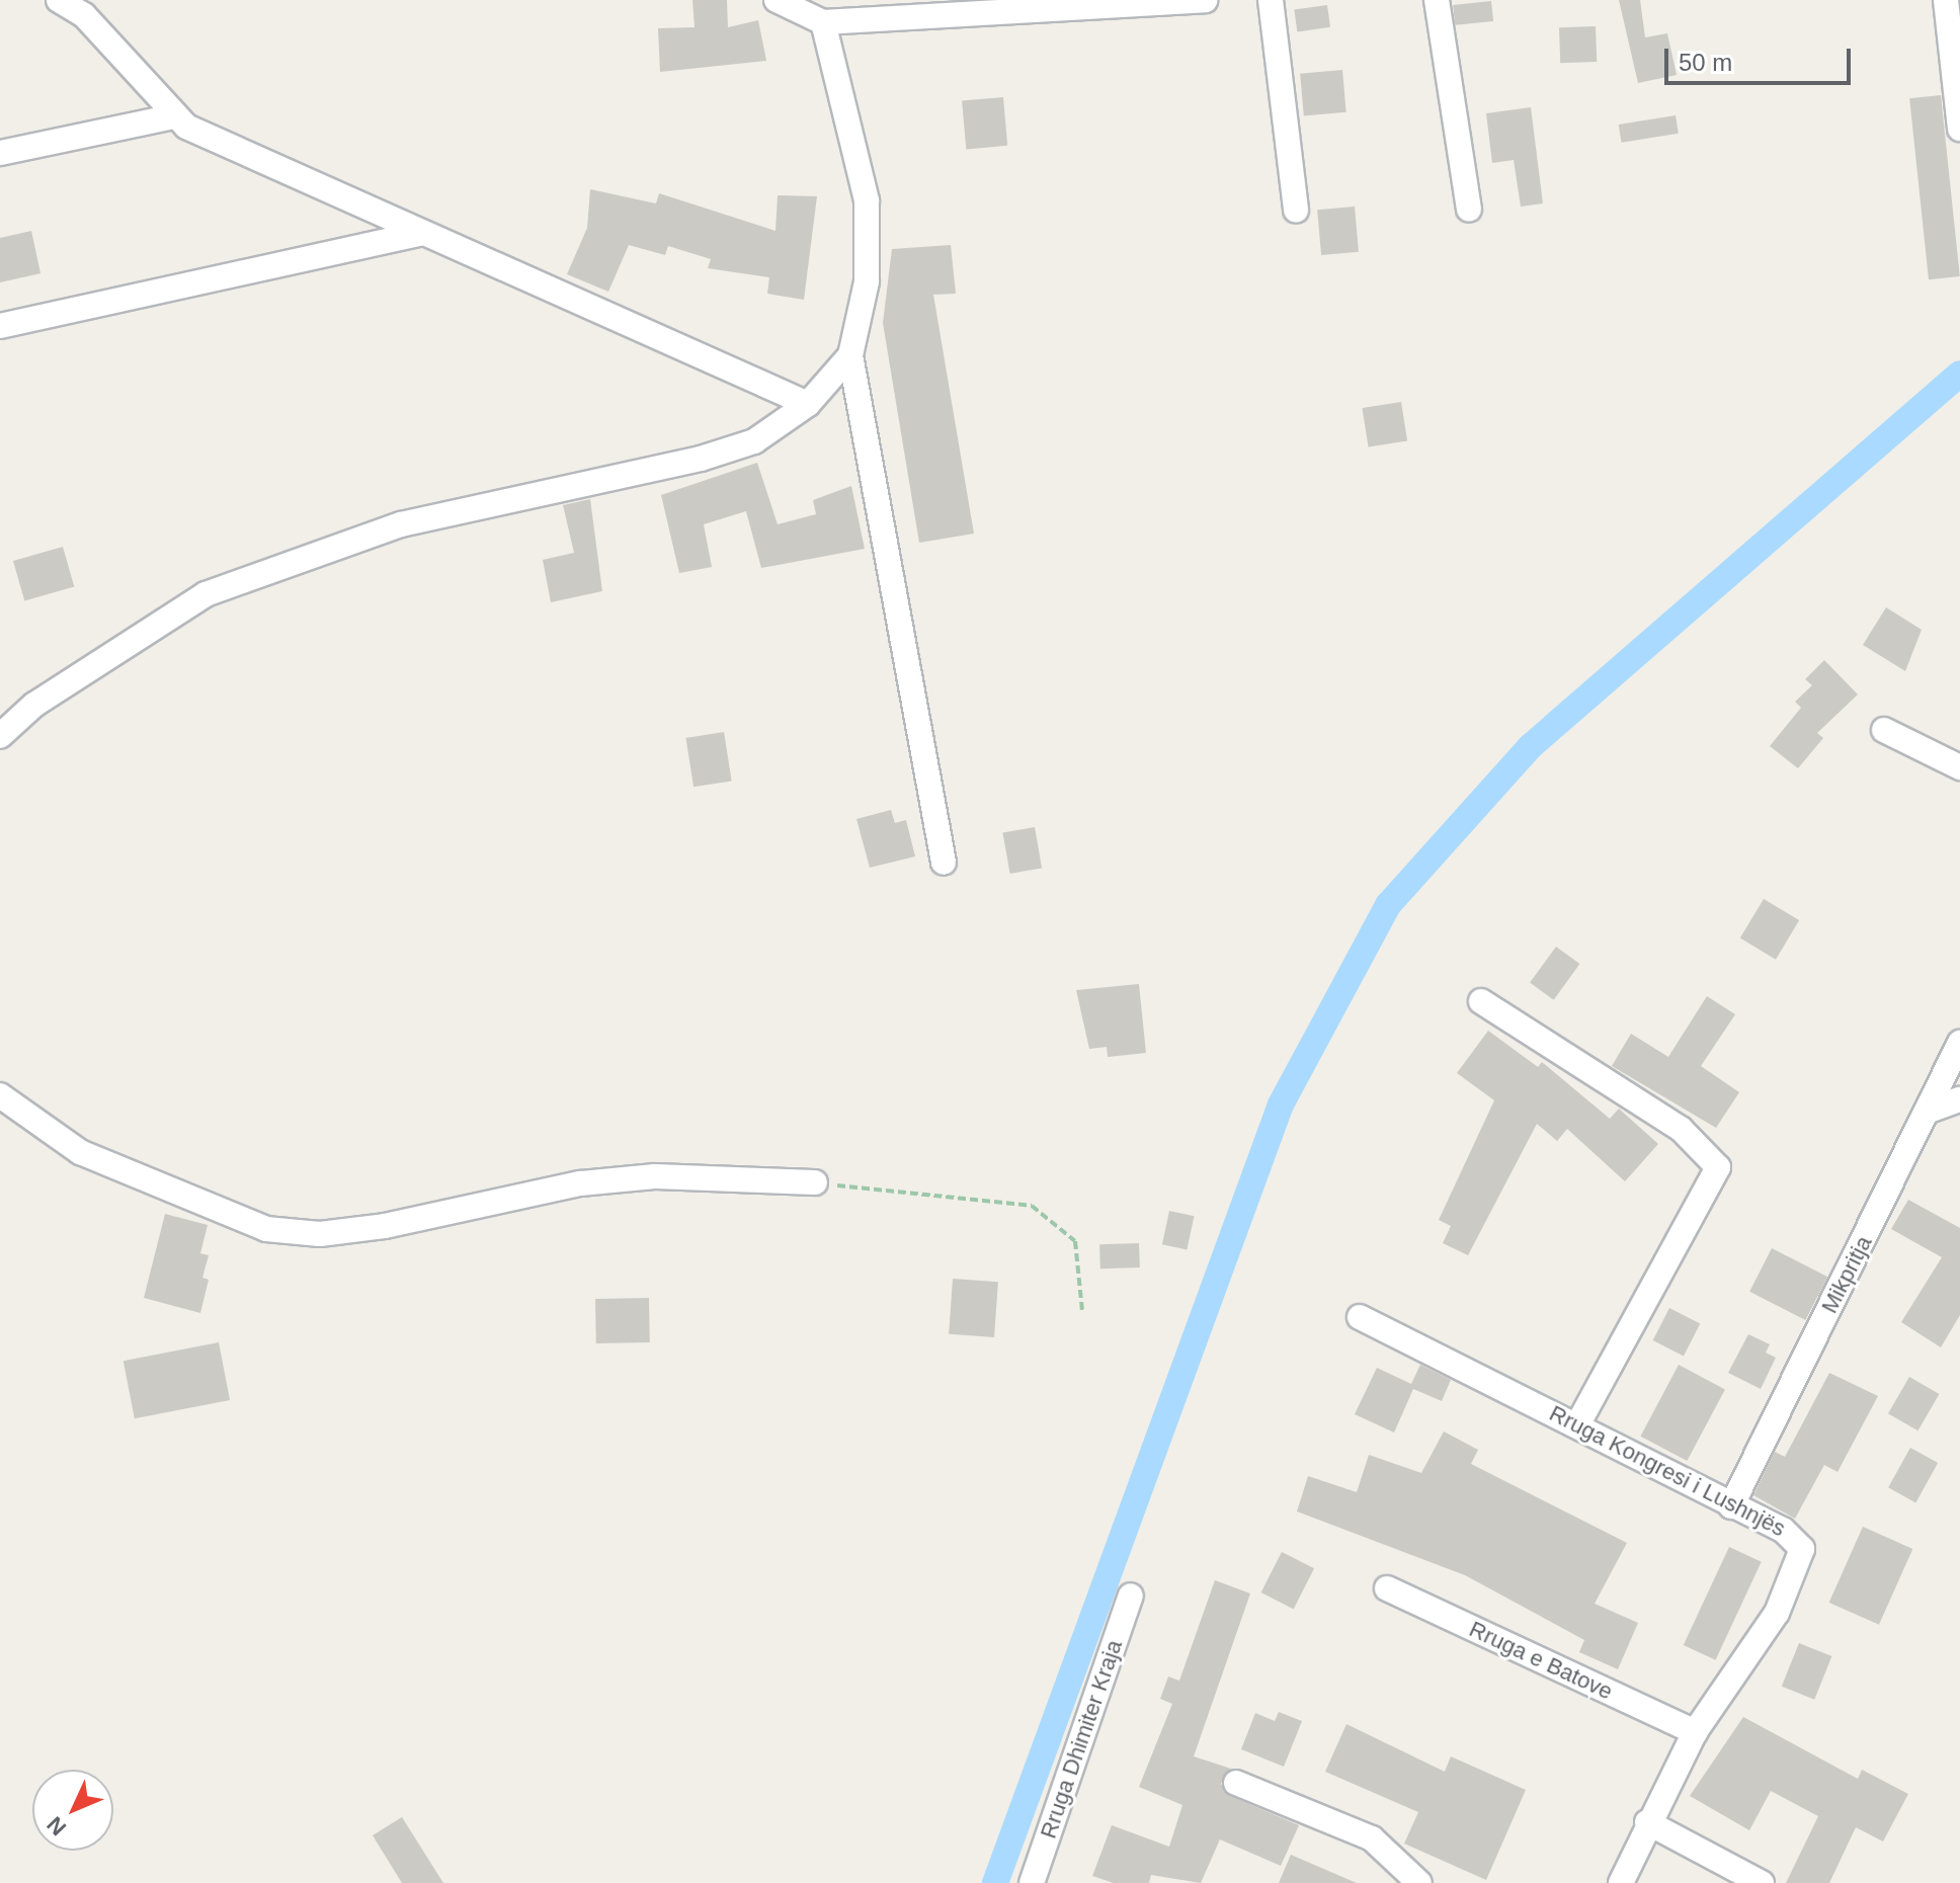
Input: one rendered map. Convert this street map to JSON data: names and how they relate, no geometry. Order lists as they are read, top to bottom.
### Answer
{
  "streets": {
    "street": [
      "Mikpritja",
      "Rruga Kongresi i Lushnjës",
      "Rruga e Batove",
      "Rruga Dhimiter Kraja"
    ]
  },
  "crossings": [
    ["Mikpritja", "Rruga Kongresi i Lushnjës"],
    ["Rruga Kongresi i Lushnjës", "Rruga e Batove"]
  ],
  "scale_bar": "50 m",
  "north": "bottom left"
}
